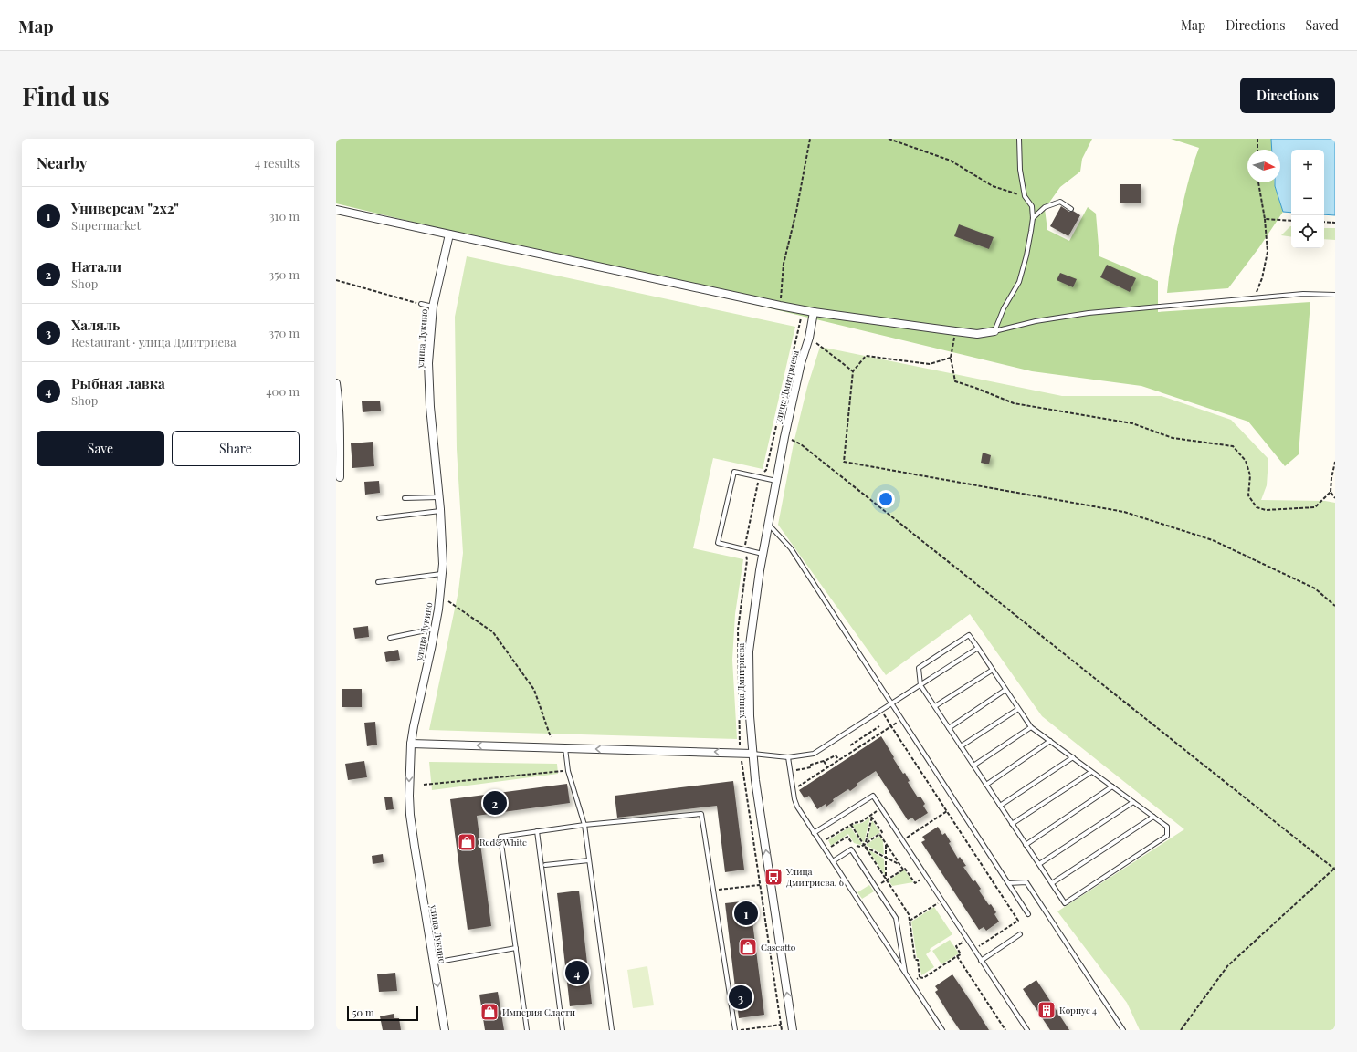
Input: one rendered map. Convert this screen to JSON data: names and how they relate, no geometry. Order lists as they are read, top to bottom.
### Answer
{
  "streets": {
    "street": ["улица Лукино", "улица Дмитриева"]
  },
  "one_way": ["улица Лукино", "улица Дмитриева"],
  "places": {
    "shop": ["Red&White", "Cascatto", "Империя Сласти"],
    "bus stop": ["Улица Дмитриева, 6"],
    "building": ["Корпус 4"]
  },
  "scale_bar": "50 m",
  "north": "right",
  "page": {
    "header": "Map",
    "nav": ["Map", "Directions", "Saved"],
    "buttons": [
      "Directions",
      ["Save", "Share"]
    ],
    "title": "Find us",
    "heading": ["Nearby", "4 results"],
    "map_buttons": ["+", "−"],
    "list": [
      {
        "mark": "1",
        "name": "Универсам \"2x2\"",
        "note": "Supermarket",
        "value": "310 m"
      },
      {
        "mark": "2",
        "name": "Натали",
        "note": "Shop",
        "value": "350 m"
      },
      {
        "mark": "3",
        "name": "Халяль",
        "note": "Restaurant · улица Дмитриева",
        "value": "370 m"
      },
      {
        "mark": "4",
        "name": "Рыбная лавка",
        "note": "Shop",
        "value": "400 m"
      }
    ],
    "pins": [
      "2",
      "1",
      "4",
      "3"
    ],
    "scale": "50 m"
  }
}
